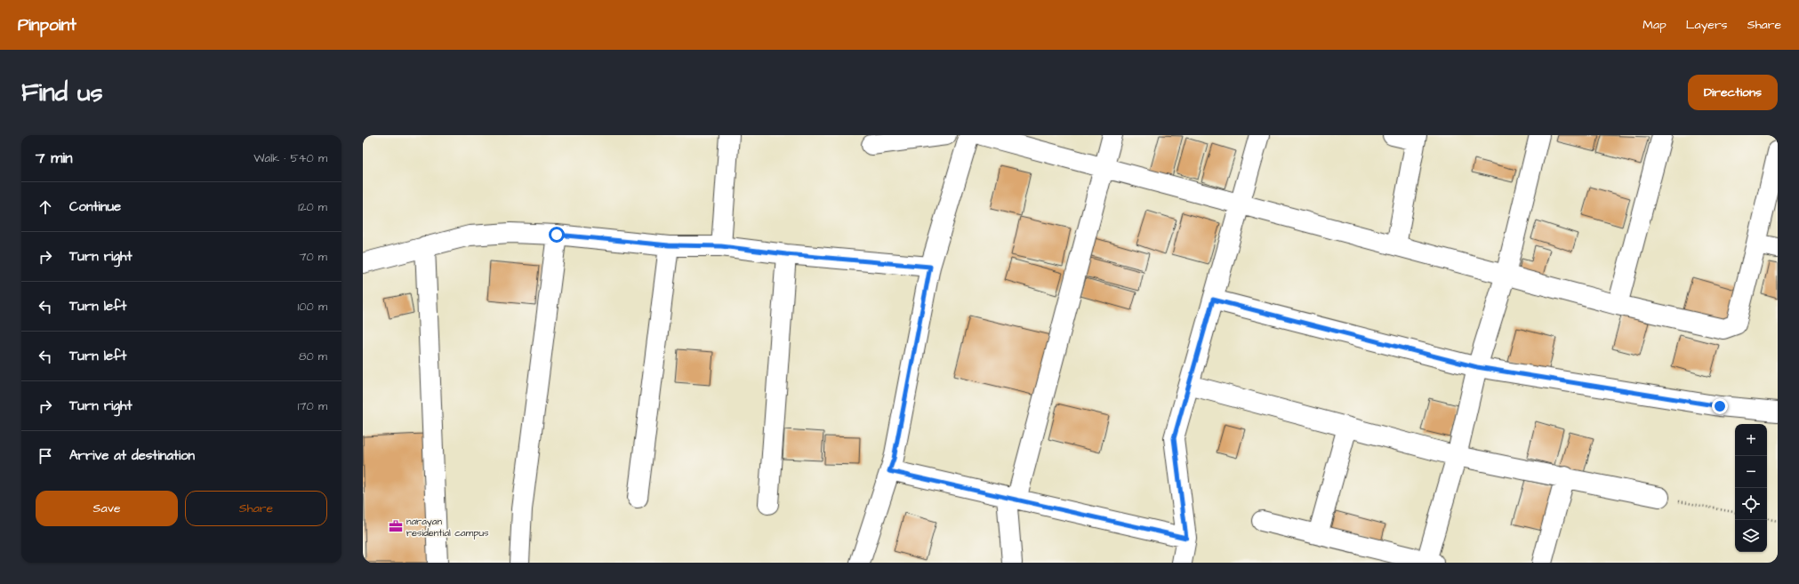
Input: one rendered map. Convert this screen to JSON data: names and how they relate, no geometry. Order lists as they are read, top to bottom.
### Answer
{
  "places": {
    "office": ["narayan residential campus"]
  },
  "page": {
    "header": "Pinpoint",
    "nav": ["Map", "Layers", "Share"],
    "buttons": [
      "Directions",
      ["Save", "Share"]
    ],
    "title": "Find us",
    "heading": ["7 min", "Walk · 540 m"],
    "list": [
      ["Continue", "120 m"],
      ["Turn right", "70 m"],
      ["Turn left", "100 m"],
      ["Turn left", "80 m"],
      ["Turn right", "170 m"],
      "Arrive at destination"
    ],
    "map_buttons": ["+", "−"]
  }
}
